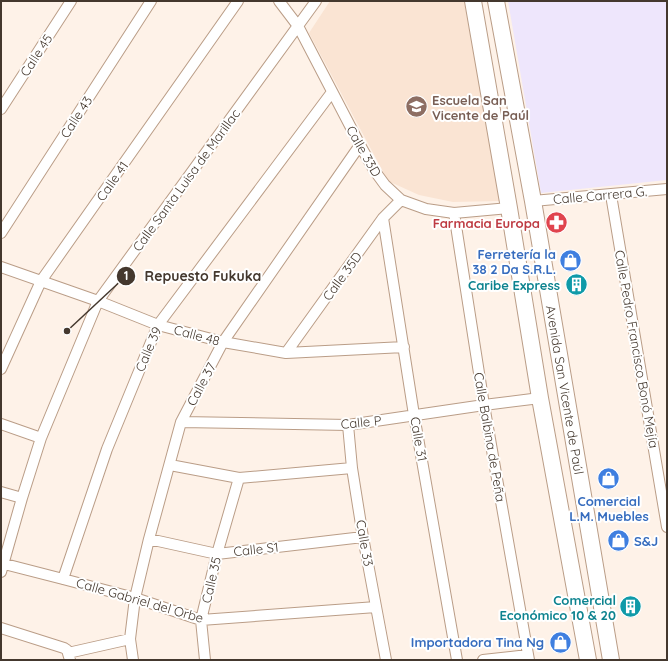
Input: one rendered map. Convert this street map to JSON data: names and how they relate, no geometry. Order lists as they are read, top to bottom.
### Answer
{
  "streets": {
    "main road": ["Avenida San Vicente de Paúl"],
    "street": [
      "Calle 45",
      "Calle 43",
      "Calle 33D",
      "Calle Santa Luisa de Marillac",
      "Calle 41",
      "Calle Carrera G.",
      "Calle 35D",
      "Calle 48",
      "Calle 39",
      "Calle Pedro Francisco Bonó Mejía",
      "Calle 37",
      "Calle P",
      "Calle Balbina de Peña",
      "Calle 31",
      "Calle 33",
      "Calle S1",
      "Calle 35",
      "Calle Gabriel del Orbe"
    ]
  },
  "crossings": [
    ["Calle 33D", "Calle Santa Luisa de Marillac"],
    ["Calle 33D", "Calle 35D"],
    ["Calle 33D", "Calle 39"],
    ["Calle 33D", "Calle 37"],
    ["Calle 33D", "Avenida San Vicente de Paúl"],
    ["Calle 33D", "Calle Balbina de Peña"],
    ["Calle Santa Luisa de Marillac", "Calle 48"],
    ["Calle Santa Luisa de Marillac", "Calle Gabriel del Orbe"],
    ["Calle 41", "Calle 48"],
    ["Calle Carrera G.", "Calle Pedro Francisco Bonó Mejía"],
    ["Calle Carrera G.", "Avenida San Vicente de Paúl"],
    ["Calle 35D", "Calle 48"],
    ["Calle 35D", "Calle 31"],
    ["Calle 48", "Calle 39"],
    ["Calle 48", "Calle 37"],
    ["Calle 48", "Calle 31"],
    ["Calle 39", "Calle Gabriel del Orbe"],
    ["Calle 37", "Calle P"],
    ["Calle 37", "Calle S1"],
    ["Calle 37", "Calle Gabriel del Orbe"],
    ["Avenida San Vicente de Paúl", "Calle P"],
    ["Calle P", "Calle Balbina de Peña"],
    ["Calle P", "Calle 31"],
    ["Calle P", "Calle 33"],
    ["Calle 33", "Calle S1"],
    ["Calle 33", "Calle Gabriel del Orbe"],
    ["Calle S1", "Calle 35"],
    ["Calle 35", "Calle Gabriel del Orbe"]
  ],
  "places": {
    "school or university": ["Escuela San Vicente de Paúl"],
    "pharmacy": ["Farmacia Europa"],
    "shop": [
      "Ferretería la 38 2 Da S.R.L.",
      "Comercial L.M. Muebles",
      "S&J",
      "Importadora Tina Ng"
    ],
    "building": ["Caribe Express", "Comercial Económico 10 & 20"],
    "other": ["Repuesto Fukuka"]
  }
}
